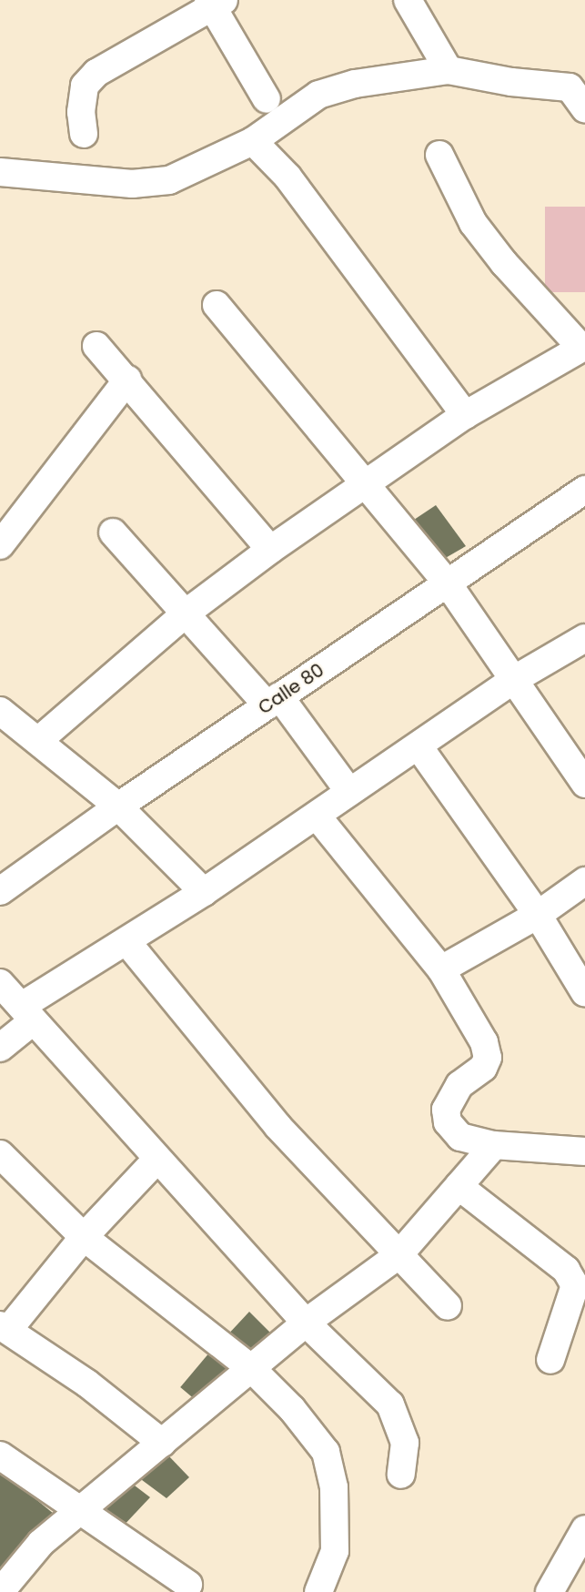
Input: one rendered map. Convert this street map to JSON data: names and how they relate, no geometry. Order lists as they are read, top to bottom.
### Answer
{
  "streets": {
    "street": ["Calle 80"]
  }
}
